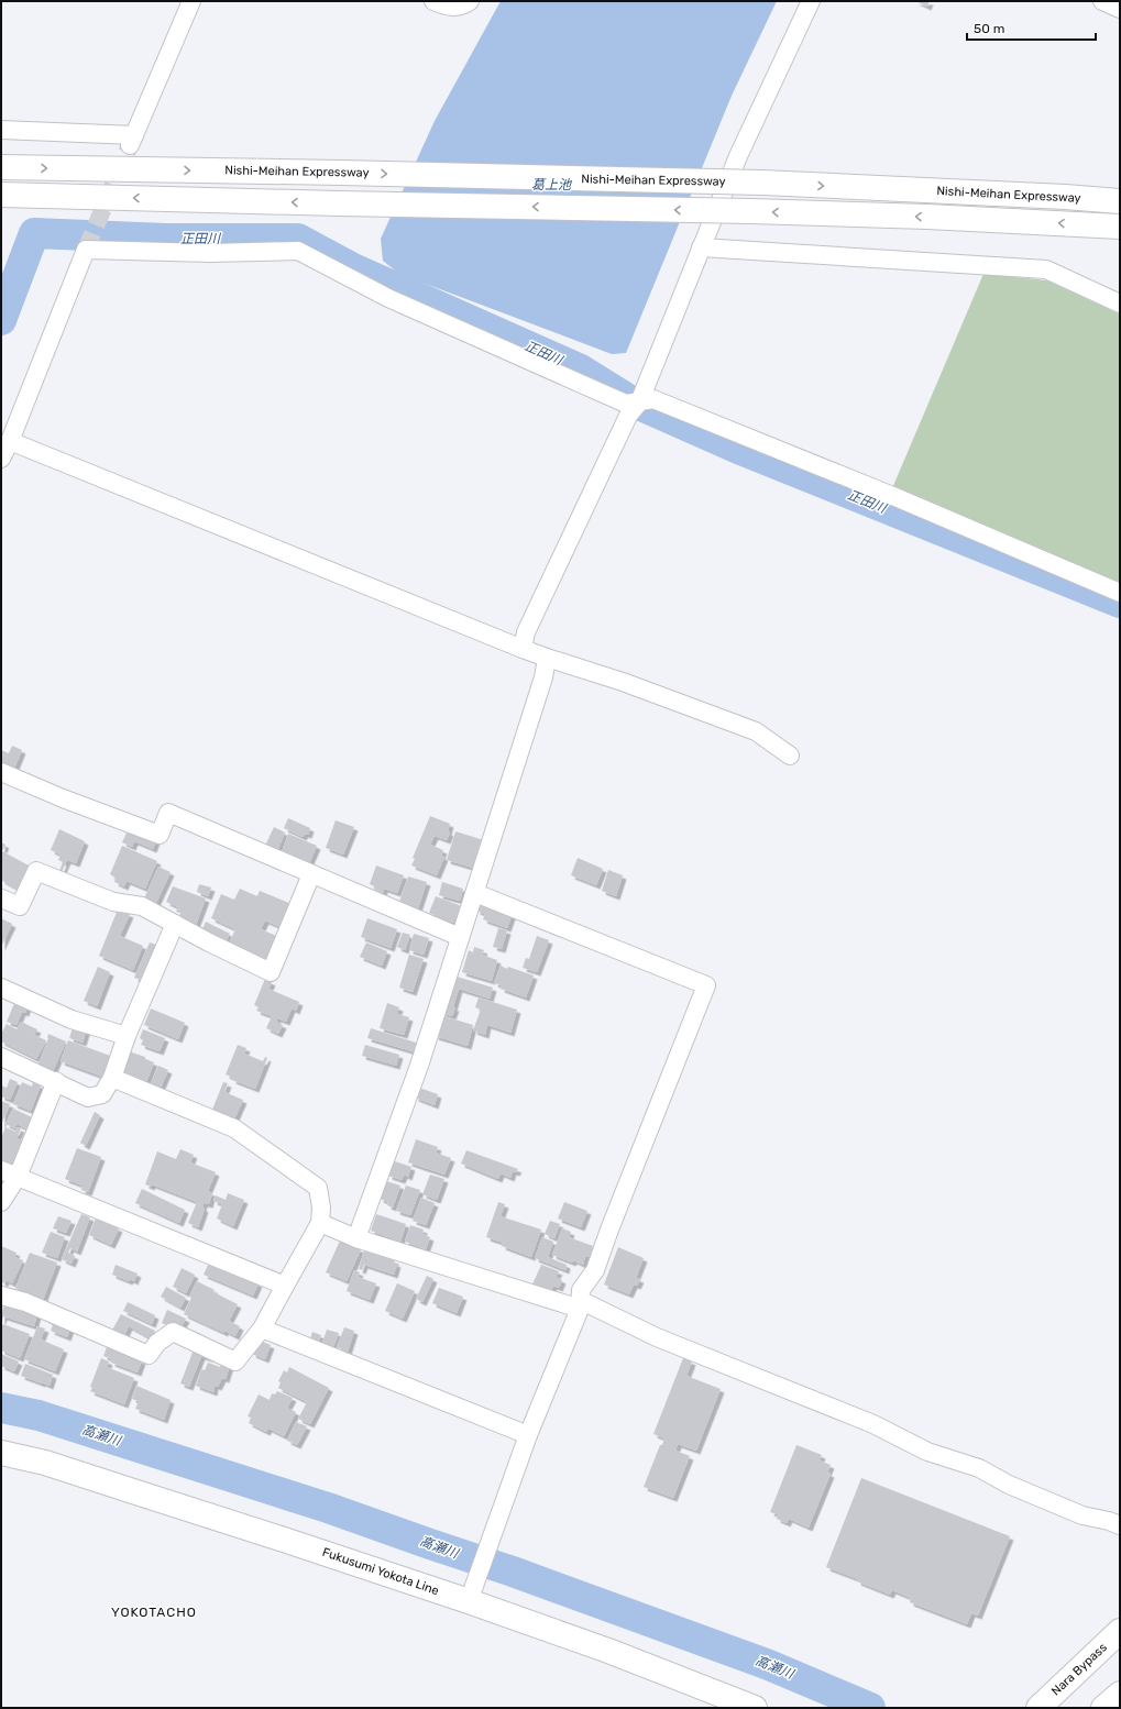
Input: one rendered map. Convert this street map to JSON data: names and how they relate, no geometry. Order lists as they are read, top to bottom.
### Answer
{
  "streets": {
    "main road": ["Nishi-Meihan Expressway", "Fukusumi Yokota Line", "Nara Bypass"]
  },
  "districts": ["YOKOTACHO"],
  "water": ["葛上池", "正田川", "高瀬川"],
  "scale_bar": "50 m"
}
